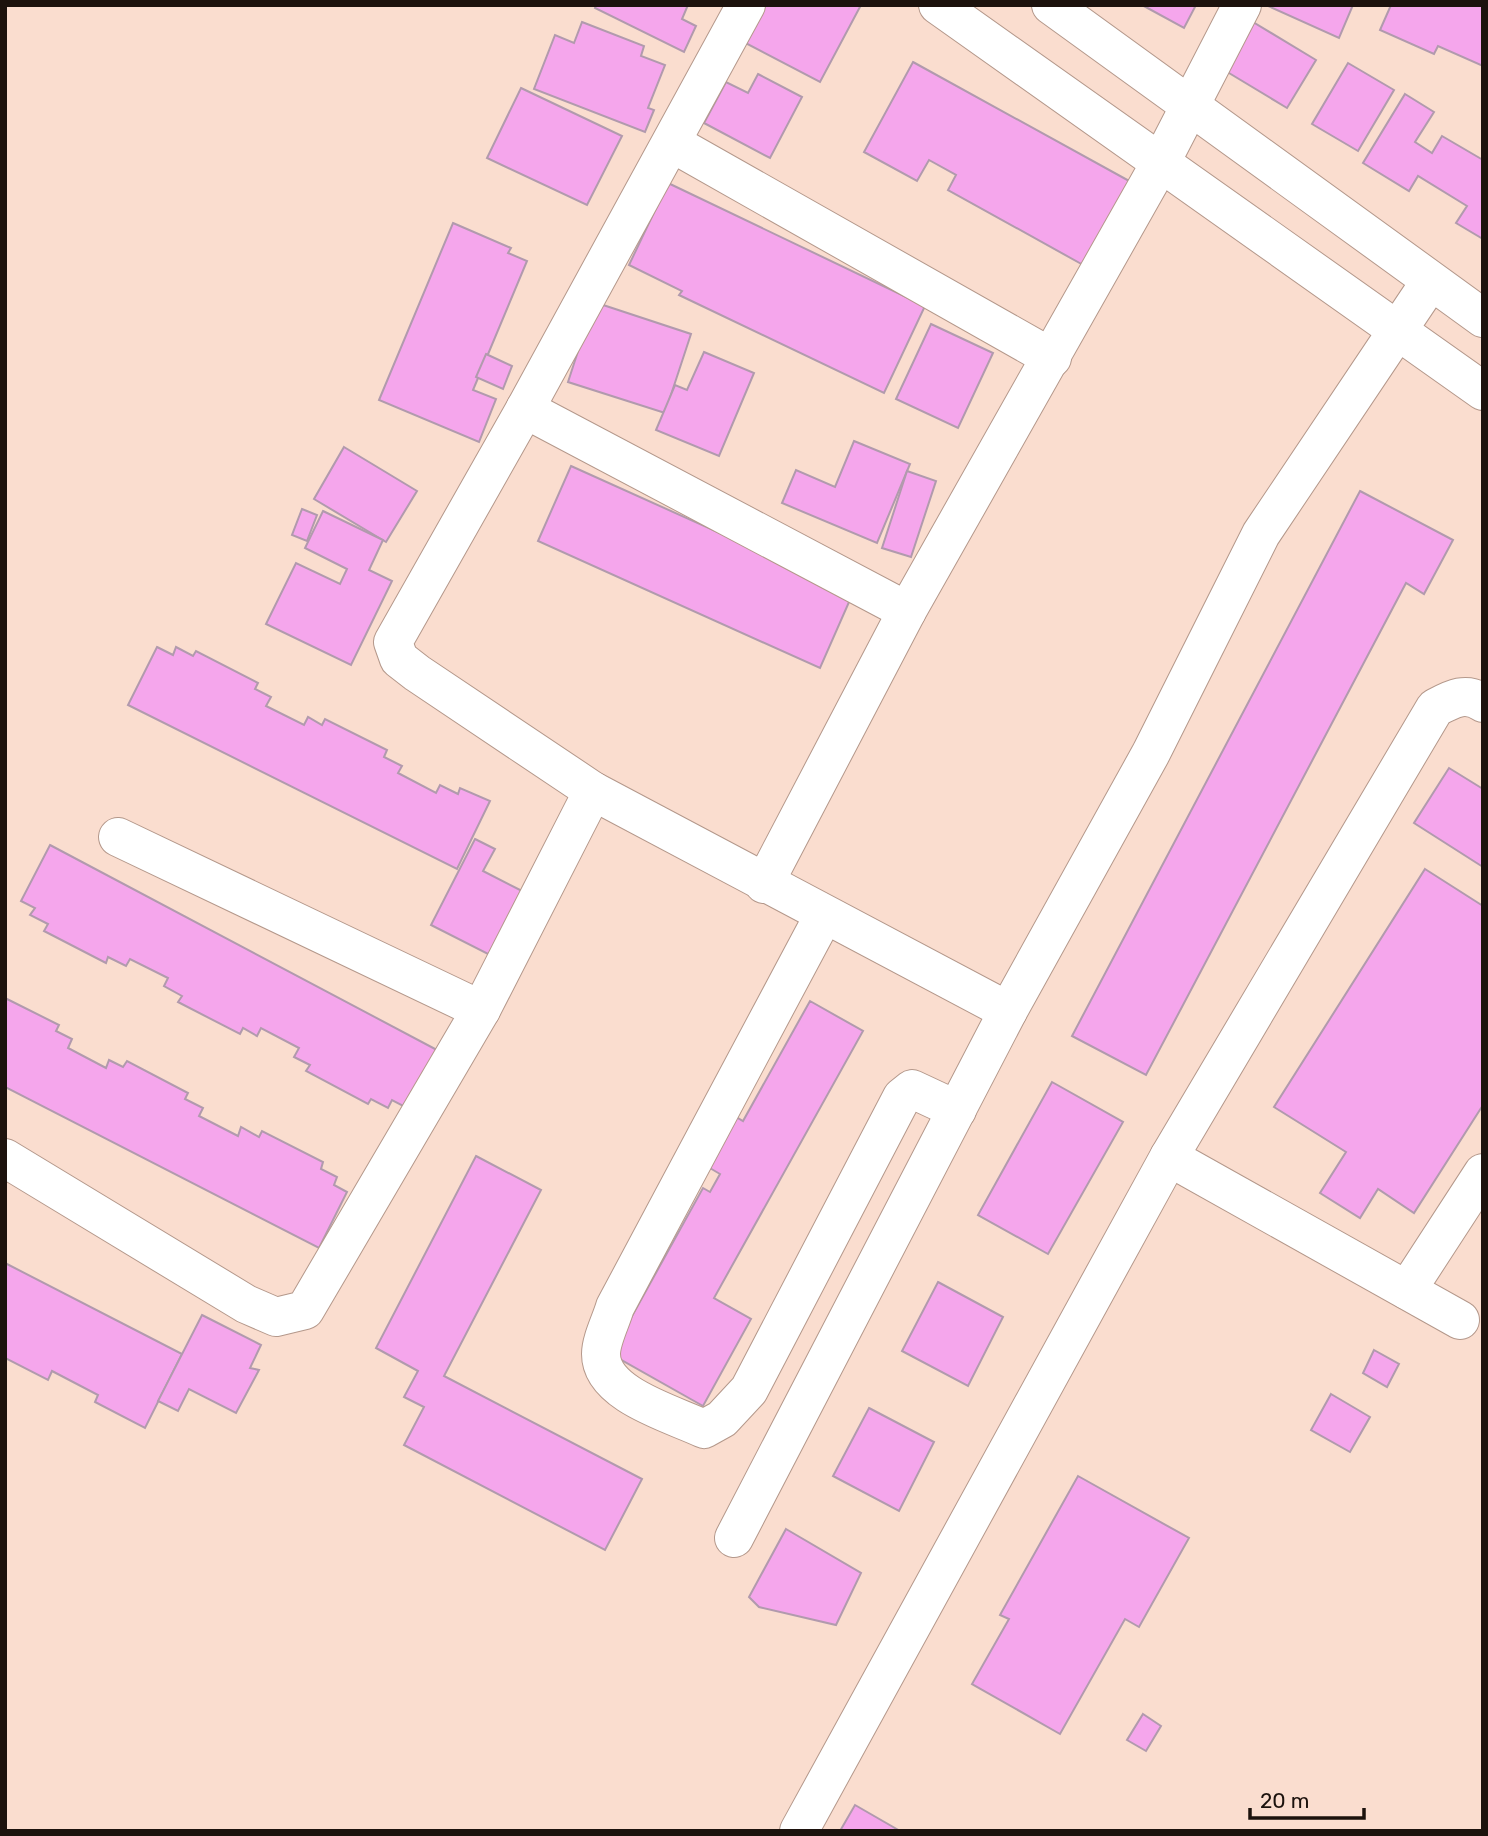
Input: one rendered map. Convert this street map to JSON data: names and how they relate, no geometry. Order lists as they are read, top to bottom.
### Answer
{
  "scale_bar": "20 m"
}
